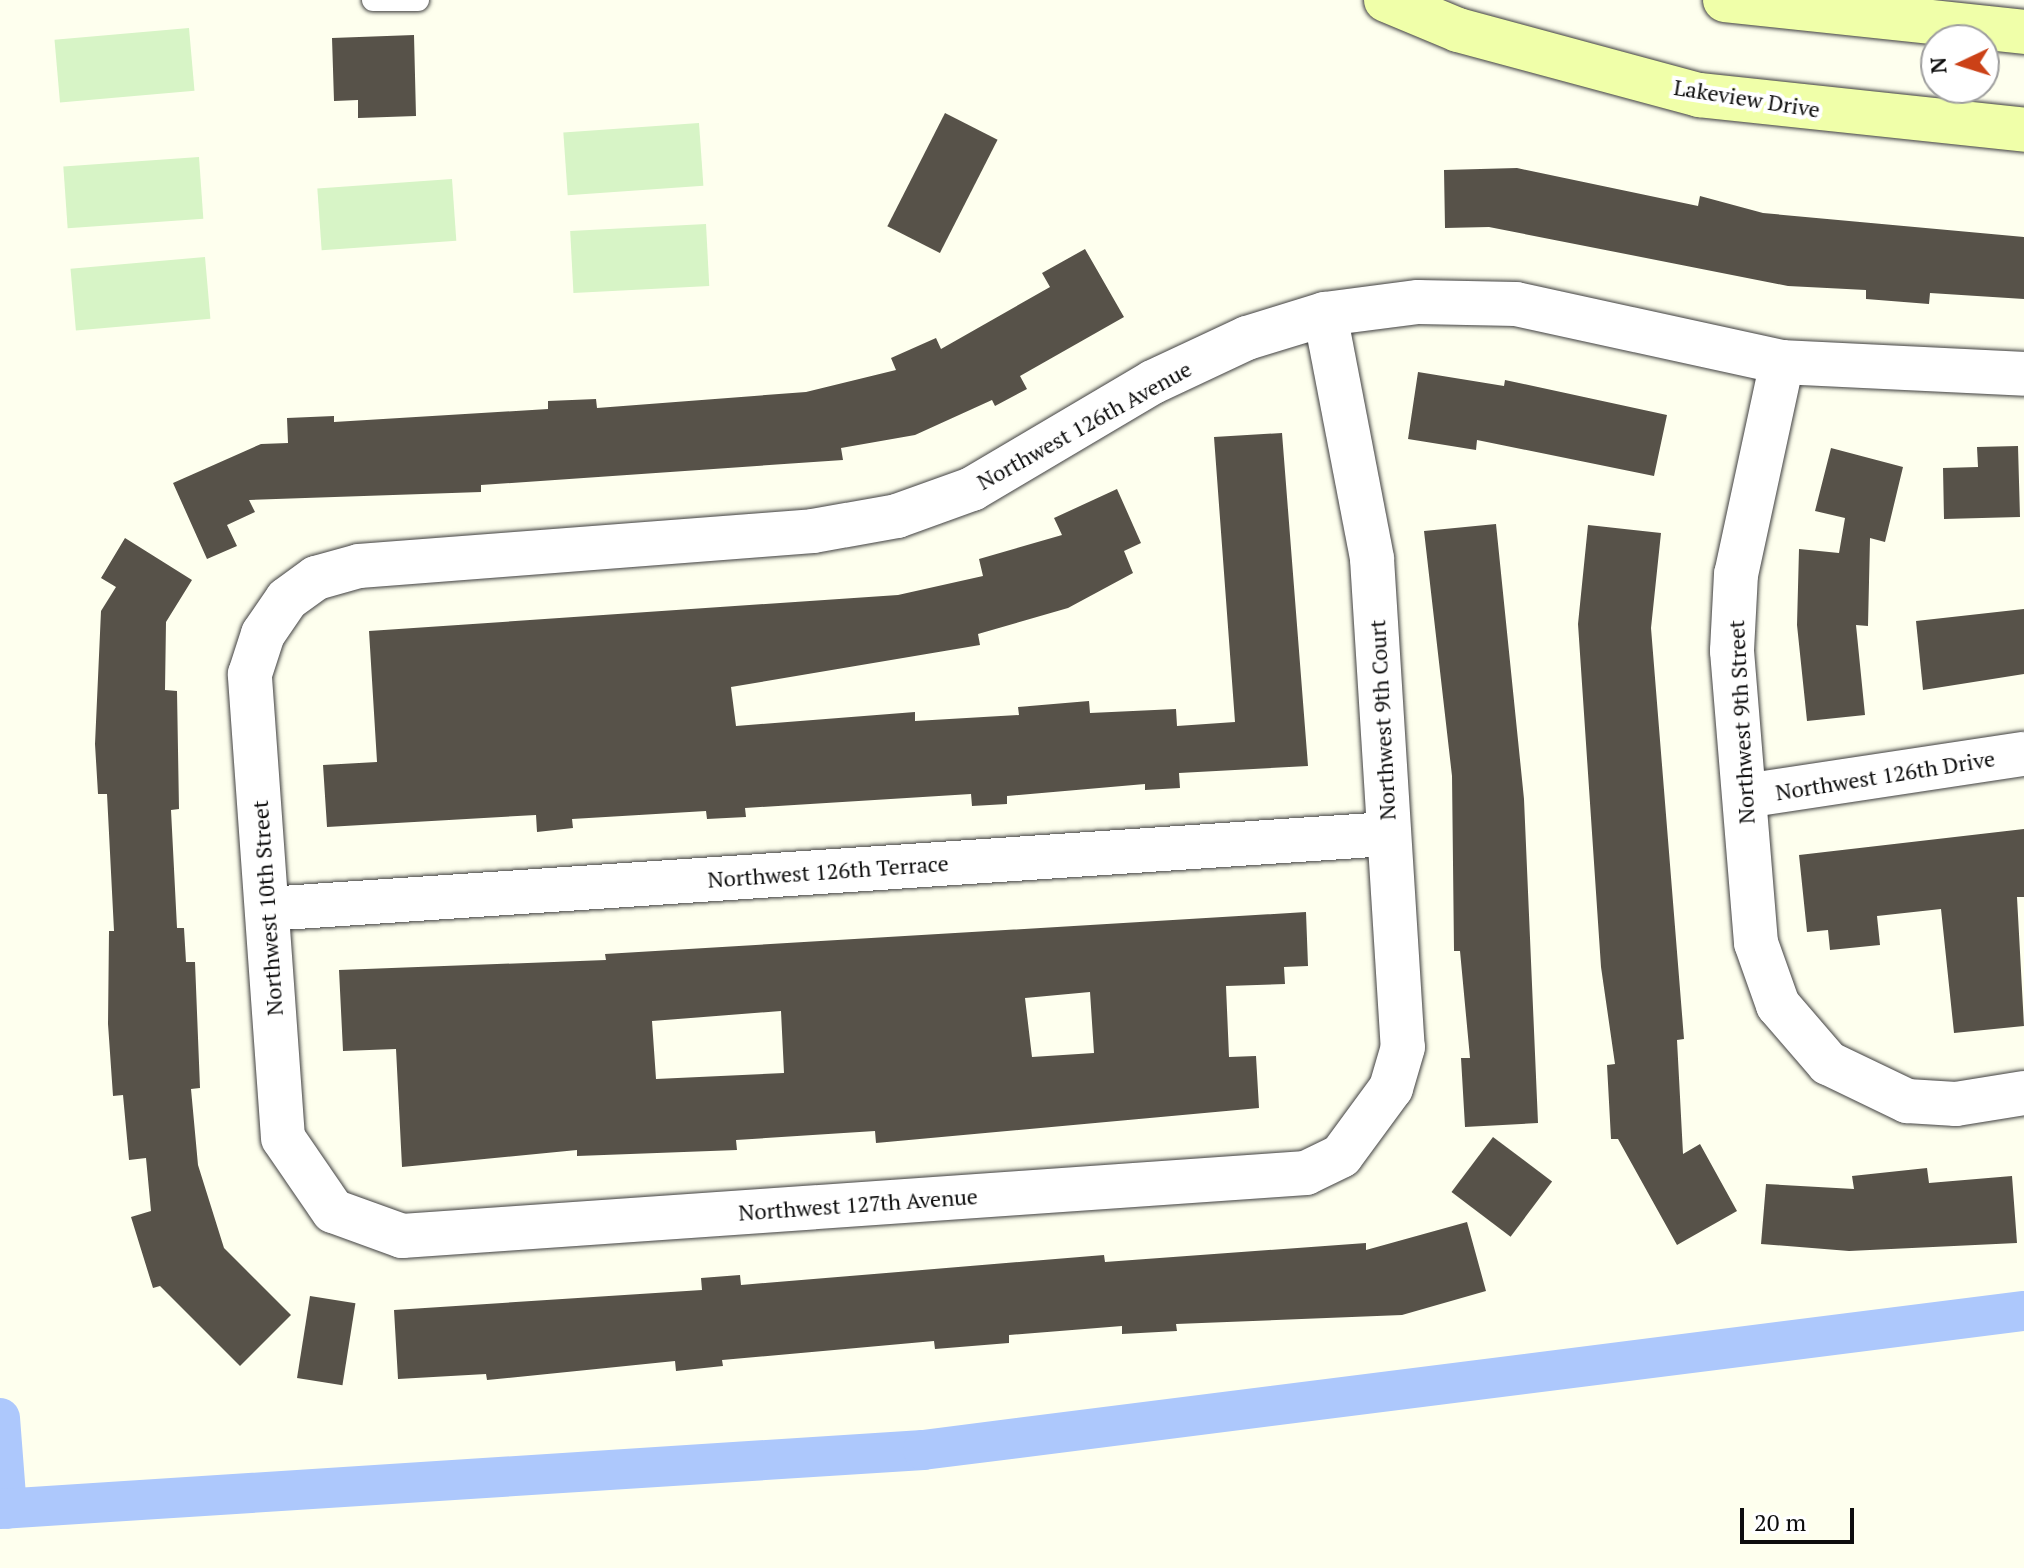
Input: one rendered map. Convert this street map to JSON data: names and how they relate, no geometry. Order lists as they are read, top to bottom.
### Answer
{
  "streets": {
    "street": [
      "Lakeview Drive",
      "Northwest 126th Avenue",
      "Northwest 9th Court",
      "Northwest 9th Street",
      "Northwest 126th Drive",
      "Northwest 126th Terrace",
      "Northwest 10th Street",
      "Northwest 127th Avenue"
    ]
  },
  "crossings": [
    ["Northwest 126th Avenue", "Northwest 9th Court"],
    ["Northwest 126th Avenue", "Northwest 9th Street"],
    ["Northwest 126th Avenue", "Northwest 10th Street"],
    ["Northwest 9th Court", "Northwest 126th Terrace"],
    ["Northwest 9th Court", "Northwest 127th Avenue"],
    ["Northwest 9th Street", "Northwest 126th Drive"],
    ["Northwest 126th Terrace", "Northwest 10th Street"],
    ["Northwest 10th Street", "Northwest 127th Avenue"]
  ],
  "scale_bar": "20 m",
  "north": "left"
}
